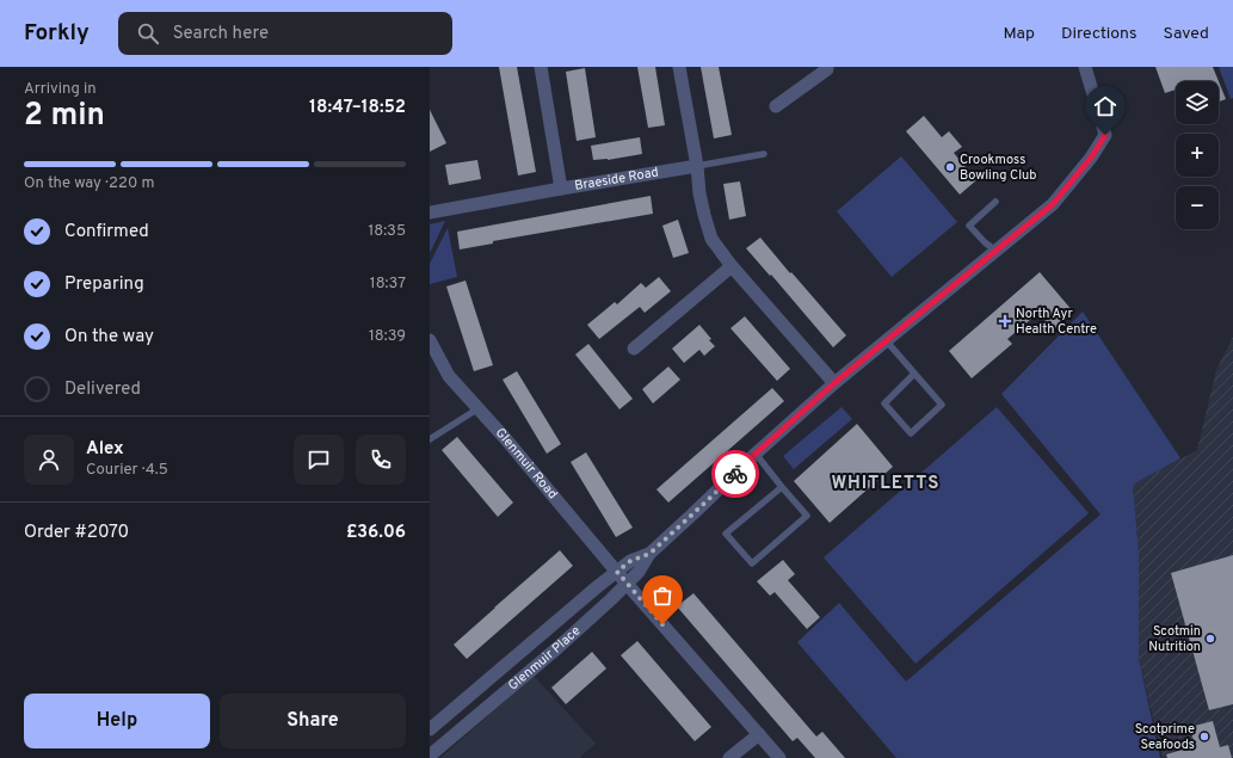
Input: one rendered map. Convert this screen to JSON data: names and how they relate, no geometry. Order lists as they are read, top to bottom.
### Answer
{
  "streets": {
    "street": ["Braeside Road", "Glenmuir Road", "Glenmuir Place"]
  },
  "crossings": [
    ["Glenmuir Road", "Glenmuir Place"]
  ],
  "districts": ["WHITLETTS"],
  "places": {
    "other": ["Crookmoss Bowling Club", "Scotmin Nutrition", "Scotprime Seafoods"],
    "health": ["North Ayr Health Centre"]
  },
  "page": {
    "header": "Forkly",
    "search": "Search here",
    "nav": ["Map", "Directions", "Saved"],
    "heading": ["2 min", "Arriving in", "18:47–18:52"],
    "panel": [
      "Alex",
      "Courier · 4.5",
      "Order #2070",
      "£36.06"
    ],
    "map_buttons": ["+", "−"],
    "bar": "On the way · 220 m",
    "list": [
      ["Confirmed", "18:35"],
      ["Preparing", "18:37"],
      ["On the way", "18:39"],
      "Delivered"
    ],
    "buttons": ["Help", "Share"]
  }
}
